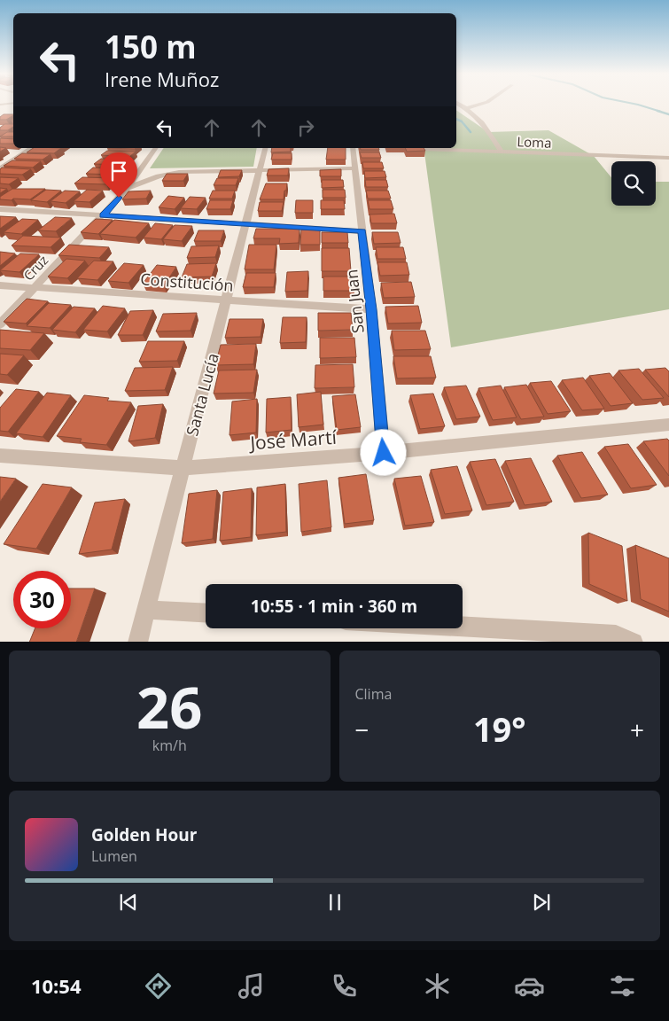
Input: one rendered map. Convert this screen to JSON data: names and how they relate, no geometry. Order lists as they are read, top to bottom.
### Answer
{
  "streets": {
    "street": [
      "Loma",
      "Cruz",
      "Constitución",
      "San Juan",
      "Santa Lucía",
      "José Martí"
    ]
  },
  "crossings": [
    ["Cruz", "Constitución"],
    ["Constitución", "San Juan"],
    ["Constitución", "Santa Lucía"],
    ["San Juan", "José Martí"],
    ["Santa Lucía", "José Martí"]
  ],
  "page": {
    "turn": ["150 m", "Irene Muñoz"],
    "limit": "30",
    "trip": "10:55 · 1 min · 360 m",
    "tile": [
      ["26", "km/h"],
      "Clima"
    ],
    "heat": ["−", "19°", "+"],
    "song": ["Golden Hour", "Lumen"],
    "tabs": "10:54"
  }
}
